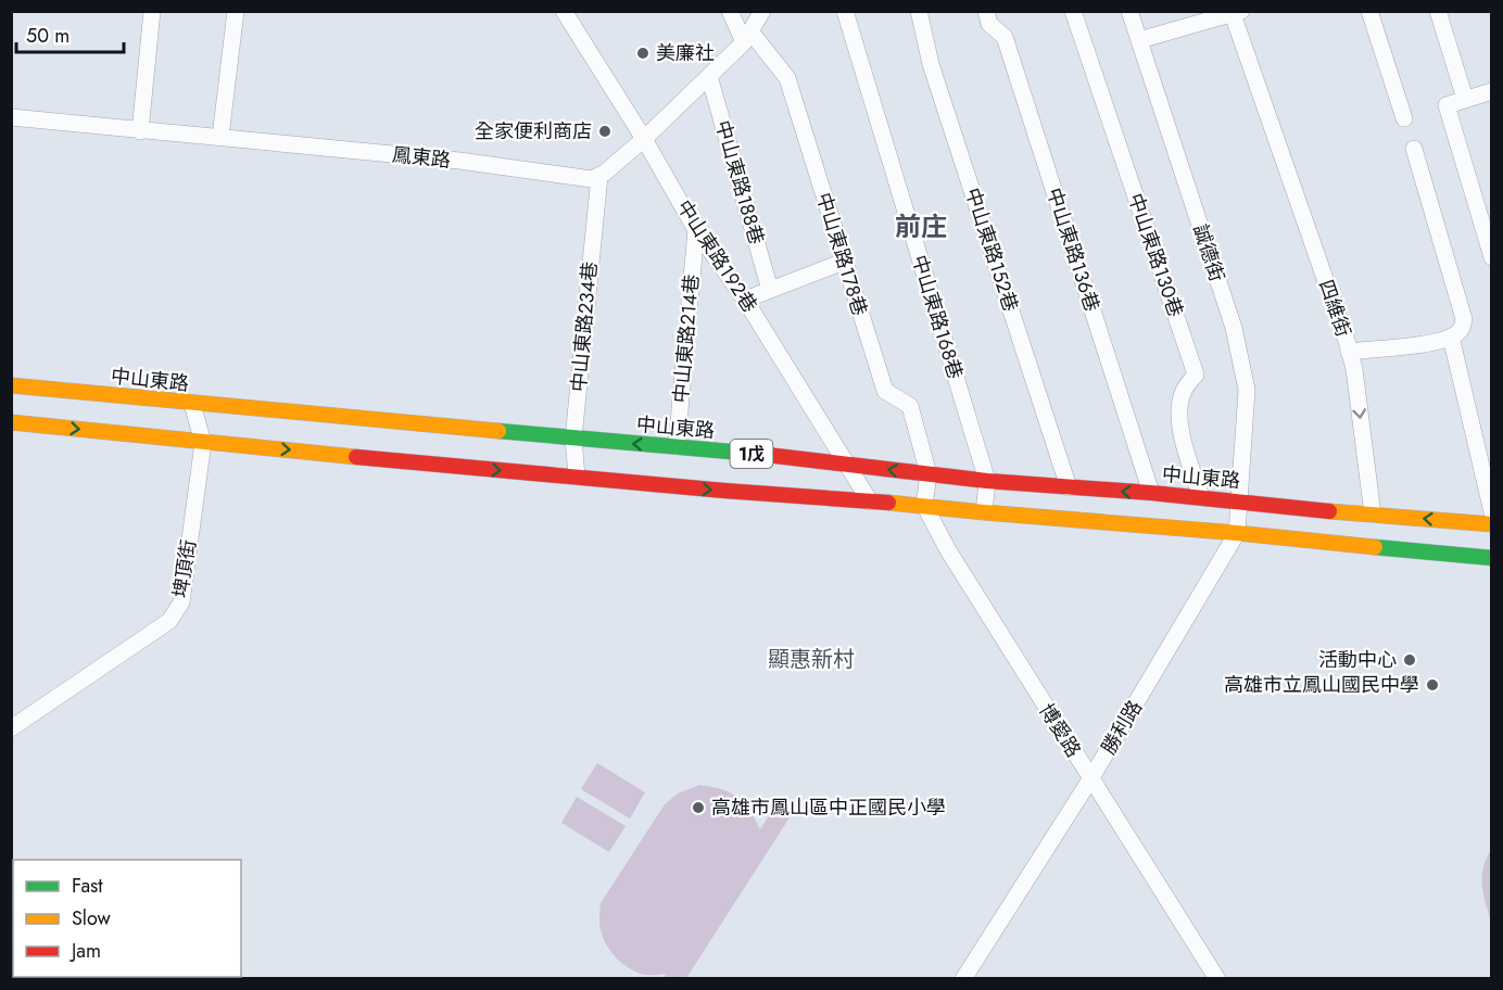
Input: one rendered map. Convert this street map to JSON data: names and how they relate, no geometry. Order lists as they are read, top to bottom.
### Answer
{
  "streets": {
    "main road": ["中山東路", "1戊"],
    "street": [
      "鳳東路",
      "中山東路188巷",
      "中山東路152巷",
      "中山東路136巷",
      "誠德街",
      "中山東路178巷",
      "中山東路130巷",
      "中山東路192巷",
      "四維街",
      "中山東路168巷",
      "中山東路234巷",
      "中山東路214巷",
      "埤頂街",
      "勝利路",
      "博愛路"
    ]
  },
  "crossings": [
    ["鳳東路", "中山東路234巷"],
    ["中山東路152巷", "中山東路"],
    ["中山東路136巷", "中山東路"],
    ["誠德街", "中山東路"],
    ["誠德街", "勝利路"],
    ["中山東路178巷", "中山東路"],
    ["中山東路130巷", "中山東路"],
    ["中山東路192巷", "中山東路214巷"],
    ["中山東路192巷", "中山東路"],
    ["中山東路192巷", "1戊"],
    ["中山東路168巷", "中山東路"],
    ["中山東路168巷", "1戊"],
    ["中山東路234巷", "中山東路"],
    ["中山東路234巷", "1戊"],
    ["中山東路214巷", "中山東路"],
    ["中山東路", "埤頂街"],
    ["中山東路", "勝利路"],
    ["1戊", "埤頂街"],
    ["1戊", "勝利路"],
    ["1戊", "博愛路"],
    ["勝利路", "博愛路"]
  ],
  "districts": ["前庄", "顯惠新村"],
  "places": [
    "美廉社",
    "全家便利商店",
    "活動中心",
    "高雄市立鳳山國民中學",
    "高雄市鳳山區中正國民小學"
  ],
  "legend": ["Fast", "Slow", "Jam"],
  "scale_bar": "50 m"
}
